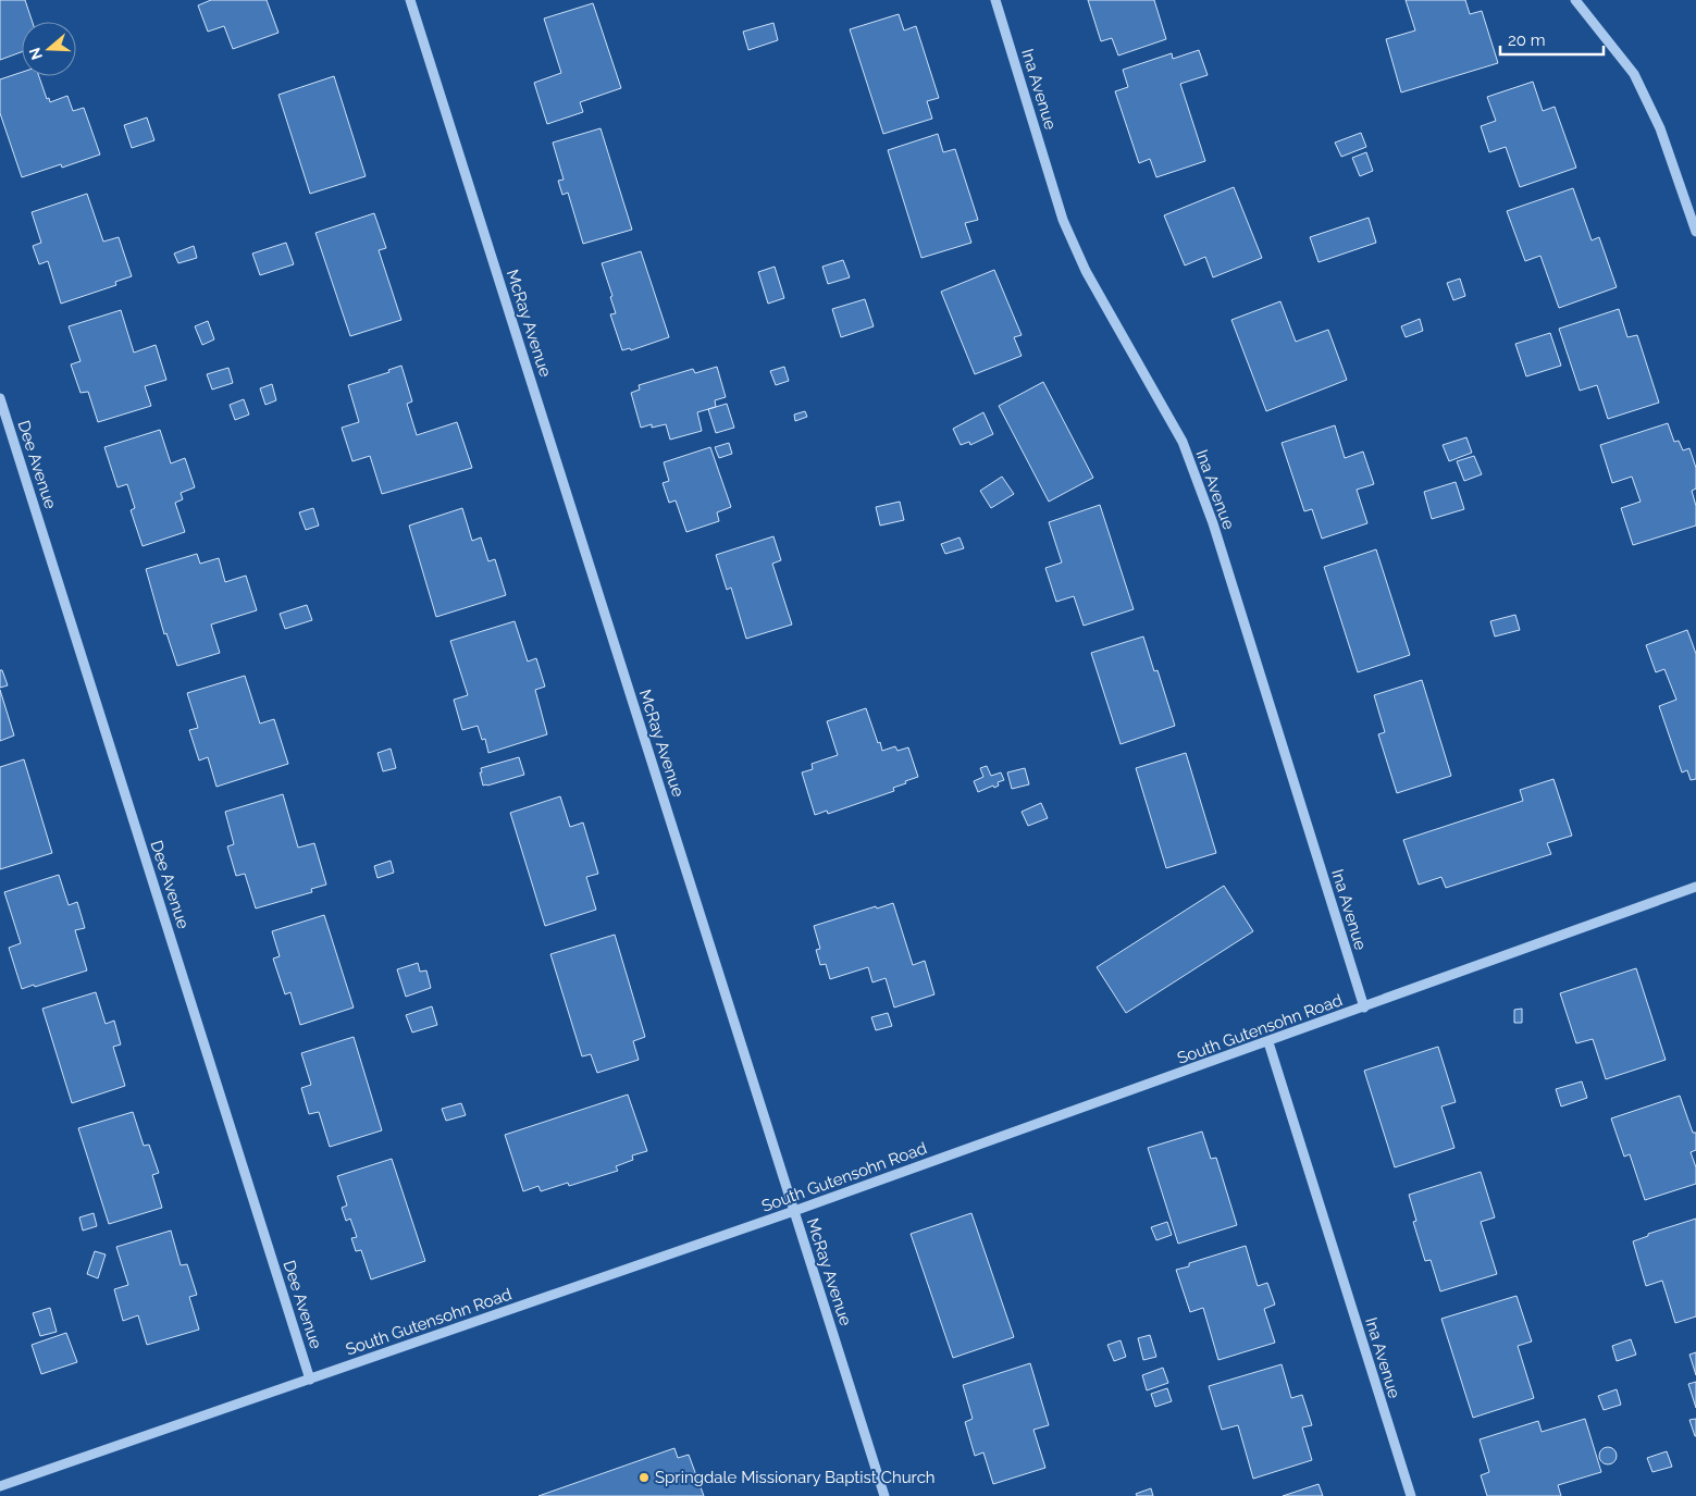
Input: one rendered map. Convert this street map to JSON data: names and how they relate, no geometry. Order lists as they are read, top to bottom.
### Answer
{
  "streets": {
    "street": [
      "Ina Avenue",
      "McRay Avenue",
      "Dee Avenue",
      "South Gutensohn Road"
    ]
  },
  "crossings": [
    ["Ina Avenue", "South Gutensohn Road"],
    ["McRay Avenue", "South Gutensohn Road"],
    ["Dee Avenue", "South Gutensohn Road"]
  ],
  "places": ["Springdale Missionary Baptist Church"],
  "scale_bar": "20 m",
  "north": "left"
}
